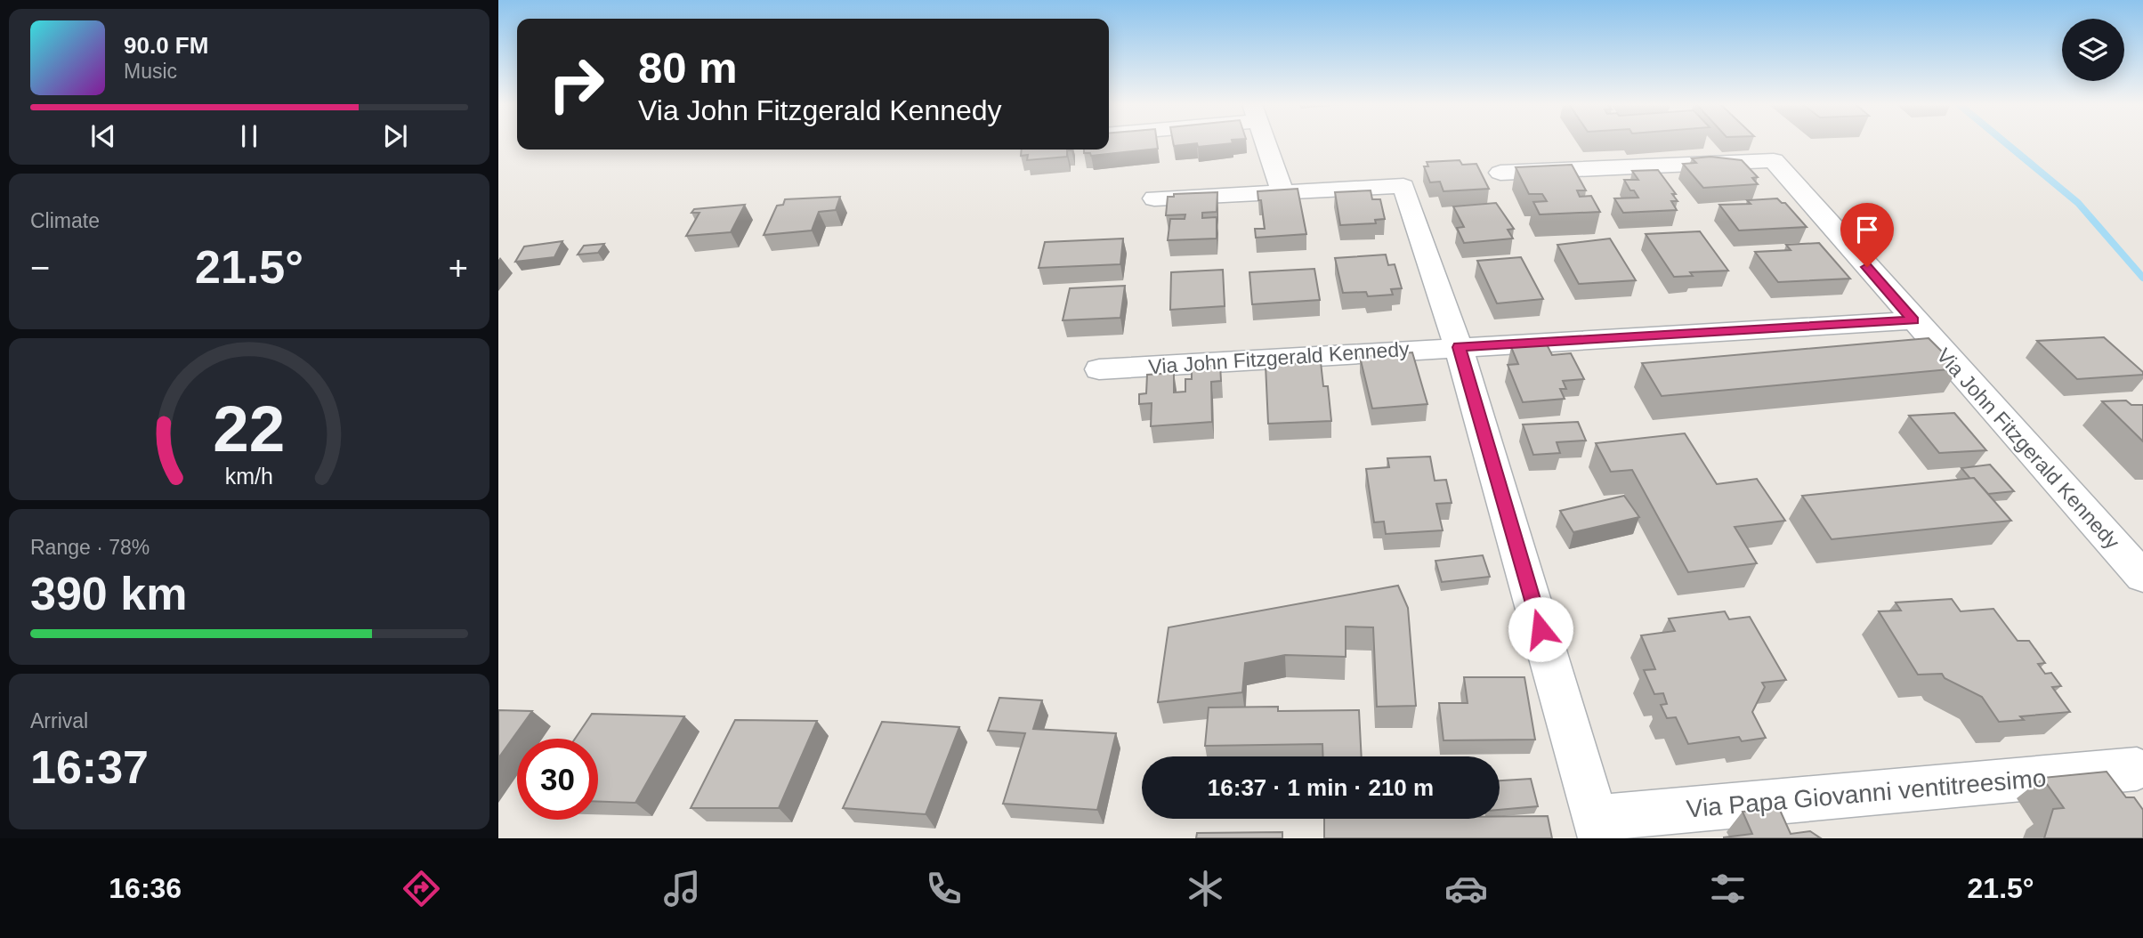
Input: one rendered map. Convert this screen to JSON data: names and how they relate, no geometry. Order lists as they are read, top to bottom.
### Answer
{
  "streets": {
    "street": ["Via John Fitzgerald Kennedy", "Via Papa Giovanni ventitreesimo"]
  },
  "crossings": [
    ["Via John Fitzgerald Kennedy", "Via Papa Giovanni ventitreesimo"]
  ],
  "page": {
    "turn": ["80 m", "Via John Fitzgerald Kennedy"],
    "song": ["90.0 FM", "Music"],
    "tile": [
      "Climate",
      ["Range · 78%", "390 km"],
      ["Arrival", "16:37"]
    ],
    "heat": ["−", "21.5°", "+"],
    "limit": "30",
    "trip": "16:37 · 1 min · 210 m",
    "tabs": ["16:36", "21.5°"],
    "gauge": ["22", "km/h"]
  }
}
